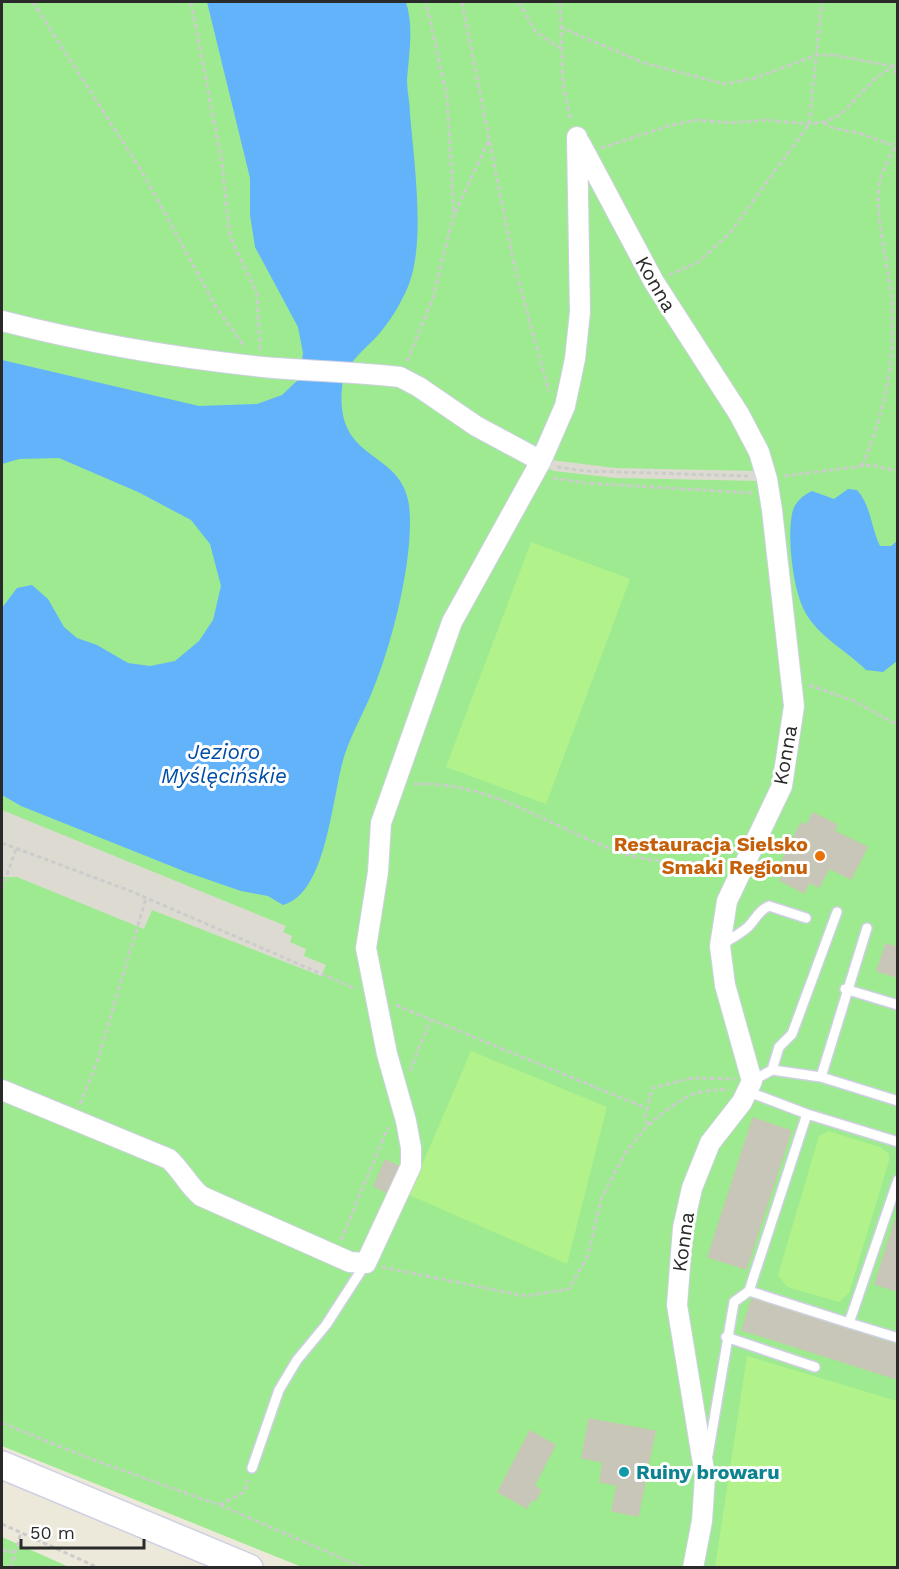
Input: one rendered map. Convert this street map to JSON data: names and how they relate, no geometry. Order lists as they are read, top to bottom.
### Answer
{
  "streets": {
    "street": ["Konna"]
  },
  "water": ["Jezioro Myślęcińskie"],
  "places": ["Restauracja Sielsko Smaki Regionu", "Ruiny browaru"],
  "scale_bar": "50 m"
}
